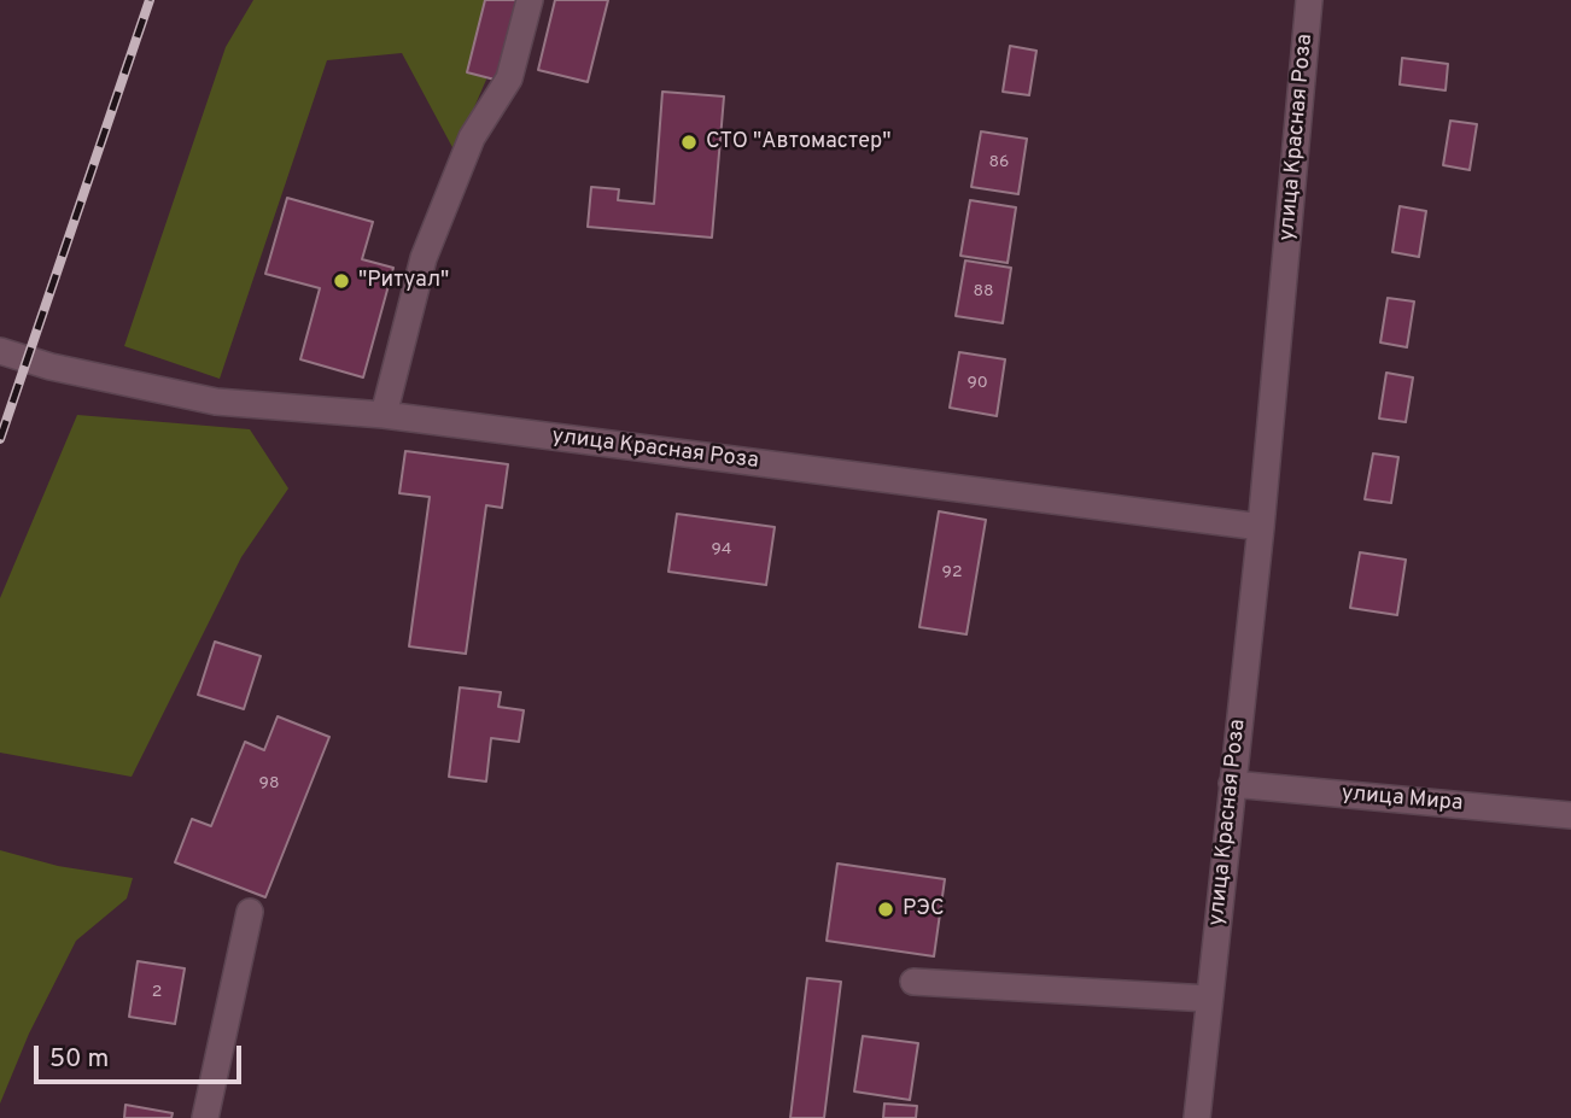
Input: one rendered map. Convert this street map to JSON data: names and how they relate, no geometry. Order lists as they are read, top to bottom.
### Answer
{
  "streets": {
    "street": ["улица Красная Роза", "улица Мира"]
  },
  "crossings": [
    ["улица Красная Роза", "улица Мира"]
  ],
  "places": ["СТО \"Автомастер\"", "\"Ритуал\"", "РЭС"],
  "house_numbers": [
    "86",
    "88",
    "90",
    "94",
    "92",
    "98",
    "2"
  ],
  "scale_bar": "50 m"
}
